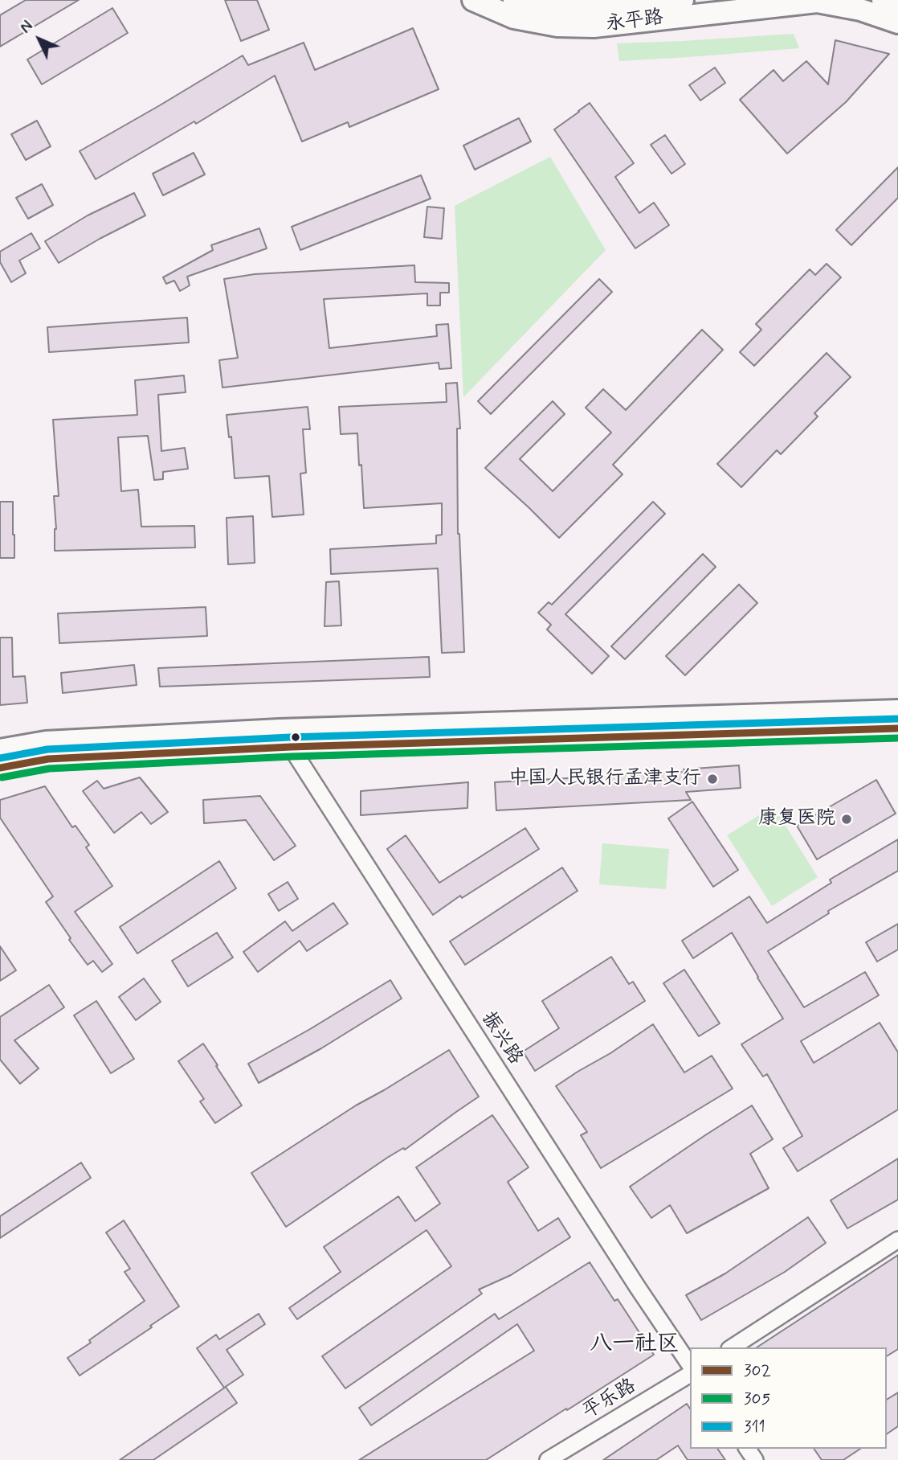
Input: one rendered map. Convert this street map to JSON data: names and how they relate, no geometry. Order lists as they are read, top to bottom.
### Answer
{
  "streets": {
    "main road": ["永平路"],
    "street": ["振兴路", "平乐路"]
  },
  "districts": ["八一社区"],
  "places": ["中国人民银行孟津支行", "康复医院"],
  "lines": ["transit line 311", "transit line 302", "transit line 305"],
  "legend": ["302", "305", "311"],
  "north": "top left"
}
